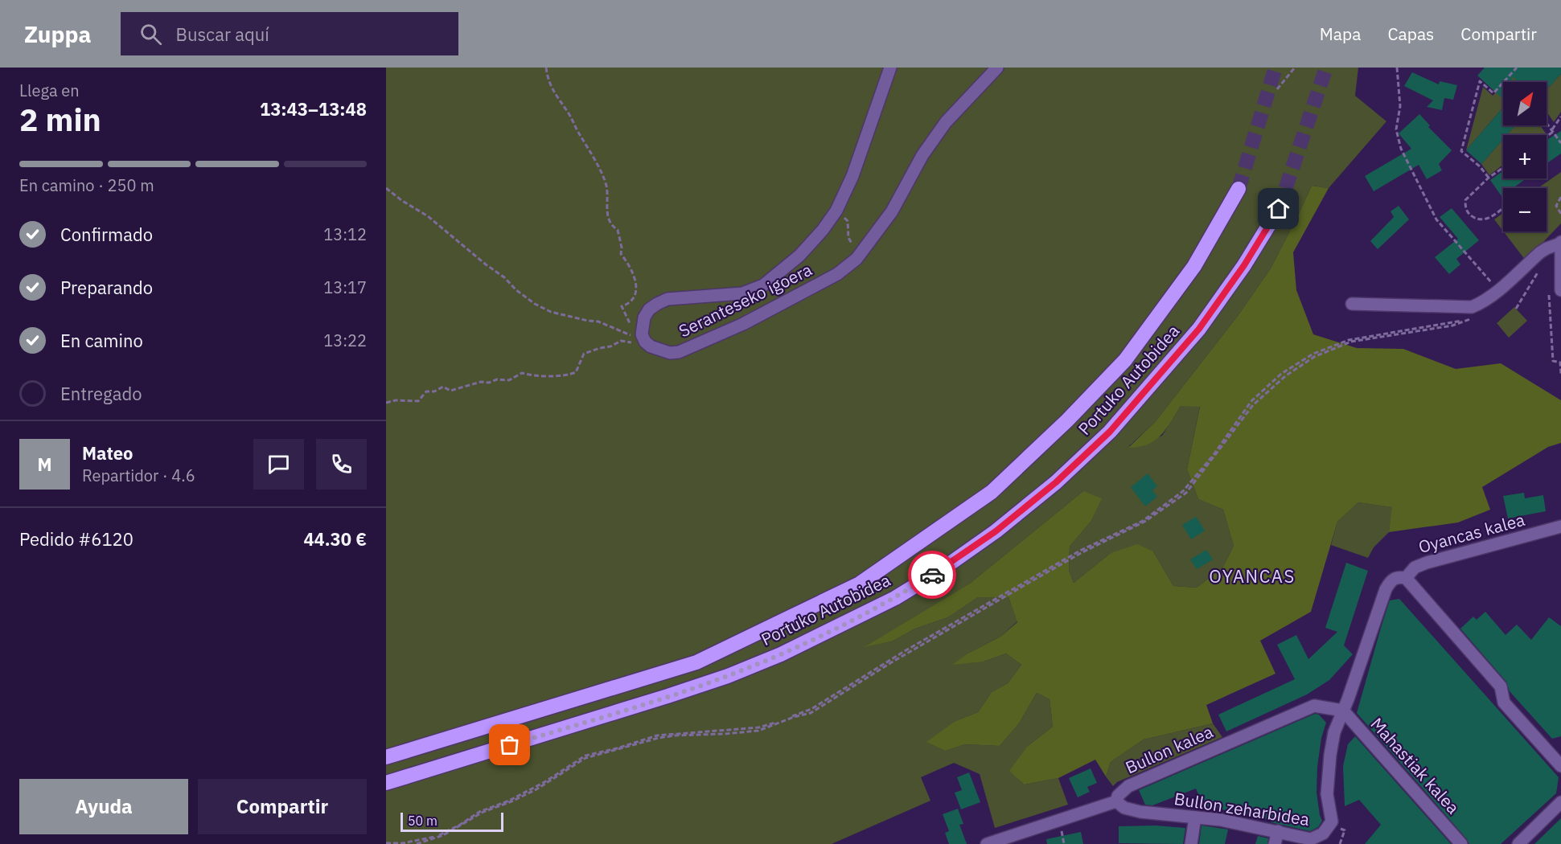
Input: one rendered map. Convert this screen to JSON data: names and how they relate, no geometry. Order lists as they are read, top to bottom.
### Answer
{
  "streets": {
    "highway": ["Portuko Autobidea"],
    "street": [
      "Seranteseko igoera",
      "Oyancas kalea",
      "Bullon kalea",
      "Mahastiak kalea",
      "Bullon zeharbidea"
    ]
  },
  "crossings": [
    ["Oyancas kalea", "Bullon kalea"],
    ["Oyancas kalea", "Mahastiak kalea"],
    ["Oyancas kalea", "Bullon zeharbidea"],
    ["Bullon kalea", "Mahastiak kalea"],
    ["Bullon kalea", "Bullon zeharbidea"],
    ["Mahastiak kalea", "Bullon zeharbidea"]
  ],
  "districts": ["OYANCAS"],
  "scale_bar": "50 m",
  "north": "top right",
  "page": {
    "header": "Zuppa",
    "search": "Buscar aquí",
    "nav": ["Mapa", "Capas", "Compartir"],
    "heading": ["2 min", "Llega en", "13:43–13:48"],
    "panel": [
      "Mateo",
      "Repartidor · 4.6",
      "Pedido #6120",
      "44.30 €"
    ],
    "map_buttons": ["+", "−"],
    "bar": "En camino · 250 m",
    "list": [
      ["Confirmado", "13:12"],
      ["Preparando", "13:17"],
      ["En camino", "13:22"],
      "Entregado"
    ],
    "round": "M",
    "buttons": ["Ayuda", "Compartir"],
    "scale": "50 m"
  }
}
